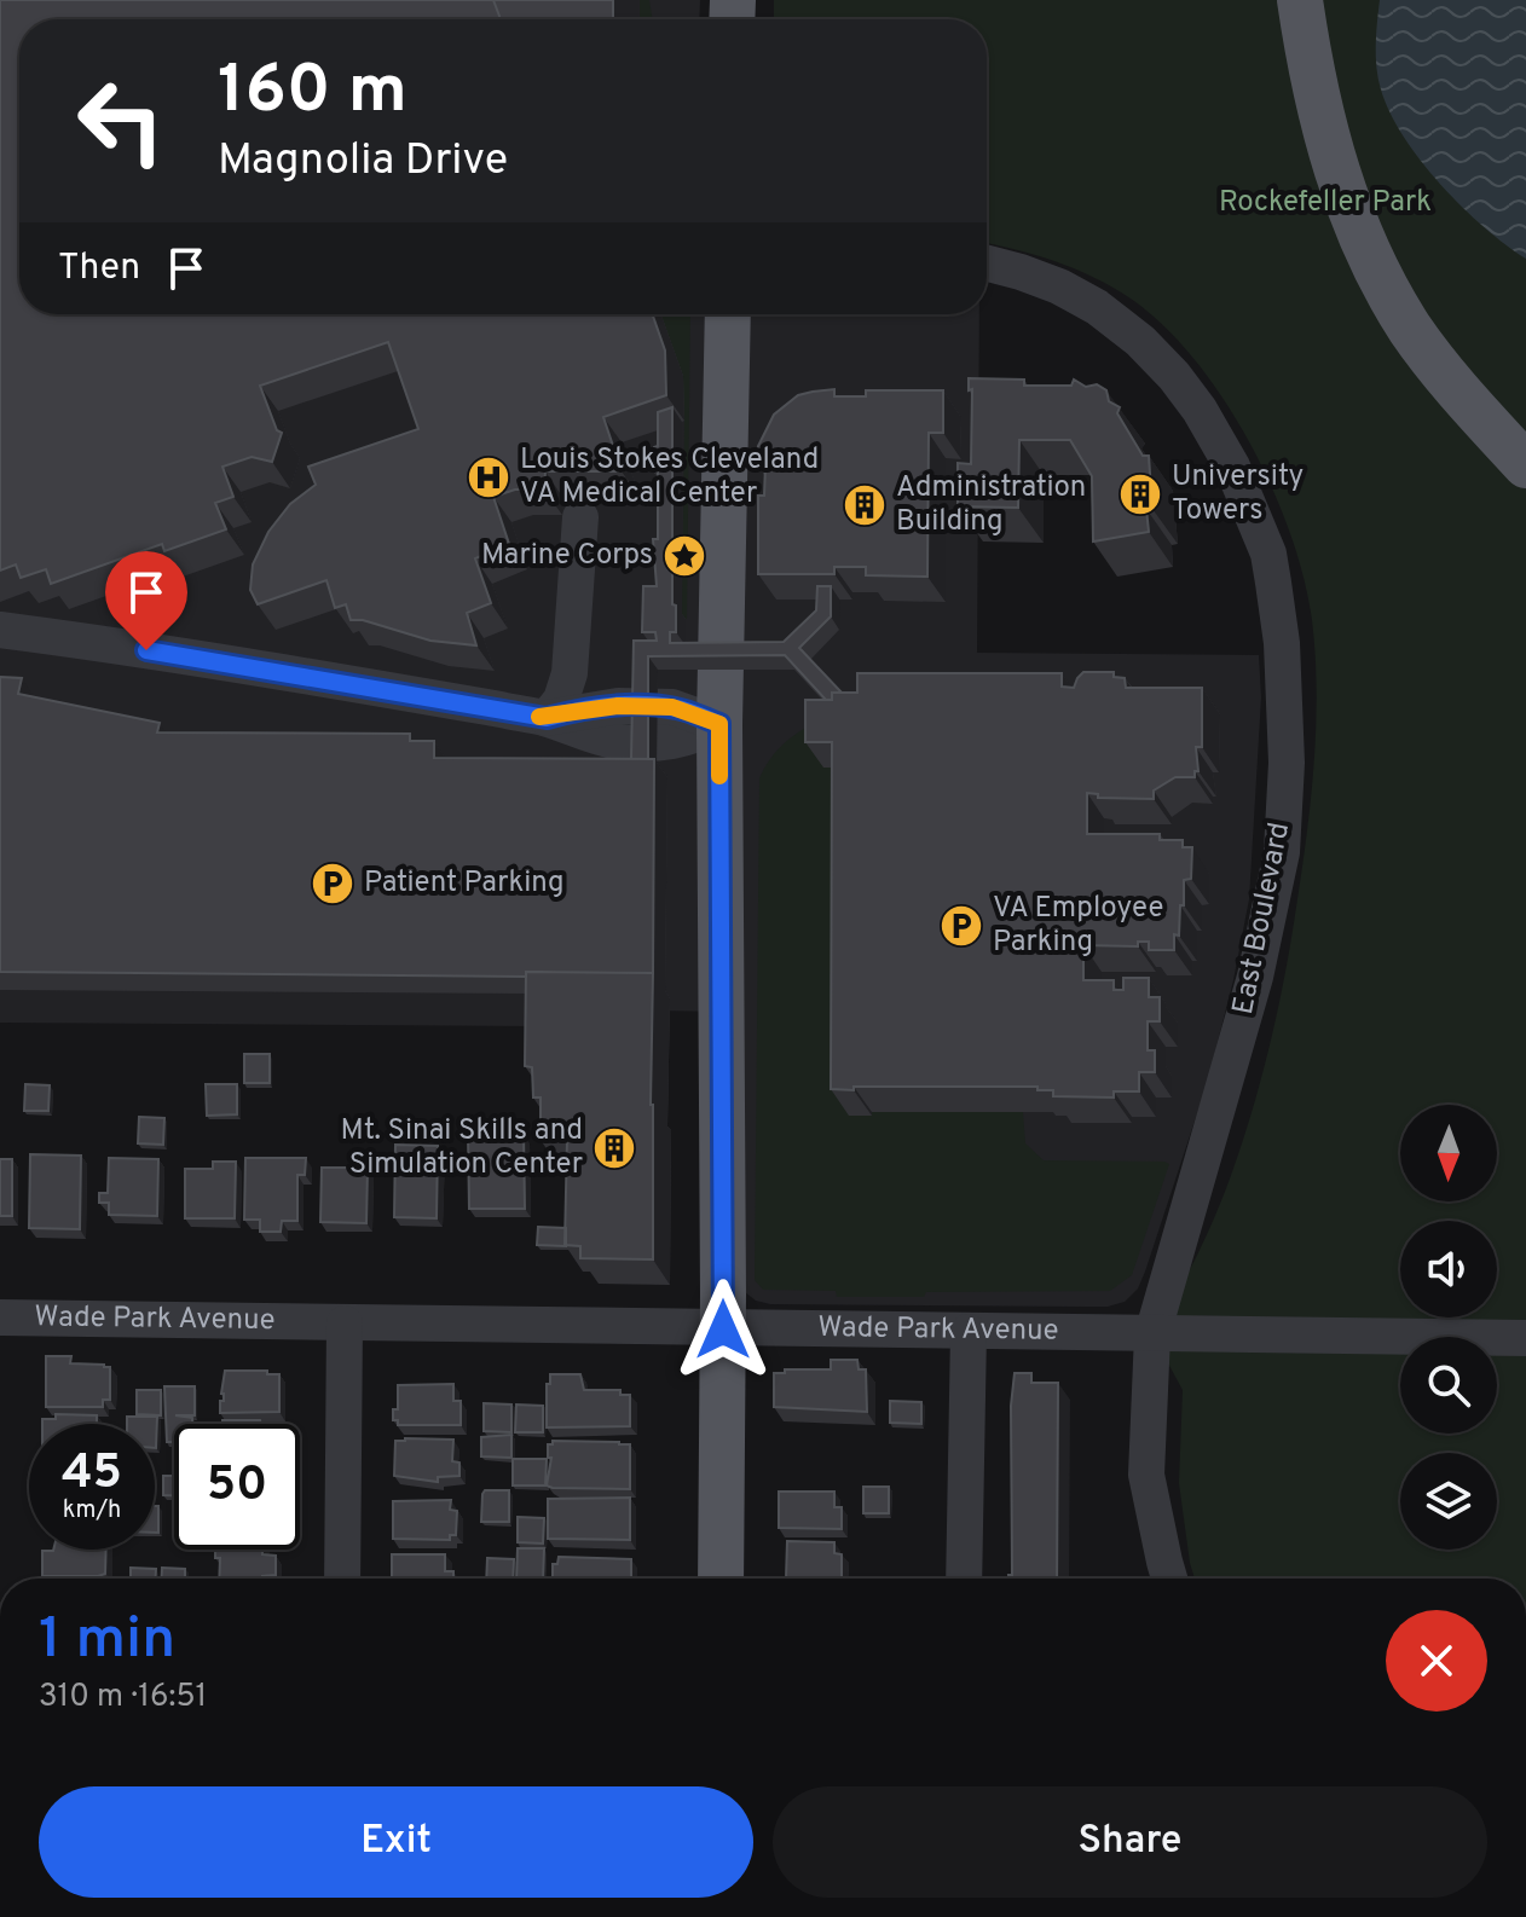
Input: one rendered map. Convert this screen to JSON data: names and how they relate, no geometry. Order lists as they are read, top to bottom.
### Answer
{
  "streets": {
    "street": ["East Boulevard", "Wade Park Avenue"]
  },
  "crossings": [
    ["East Boulevard", "Wade Park Avenue"]
  ],
  "parks": ["Rockefeller Park"],
  "places": {
    "hospital": ["Louis Stokes Cleveland VA Medical Center"],
    "building": ["University Towers", "Administration Building", "Mt. Sinai Skills and Simulation Center"],
    "place": ["Marine Corps"],
    "parking": ["Patient Parking", "VA Employee Parking"]
  },
  "north": "bottom",
  "page": {
    "turn": ["160 m", "Magnolia Drive"],
    "then": "Then",
    "speed": "45 km/h",
    "limit": "50",
    "heading": ["1 min", "310 m · 16:51"],
    "buttons": ["Exit", "Share"]
  }
}
